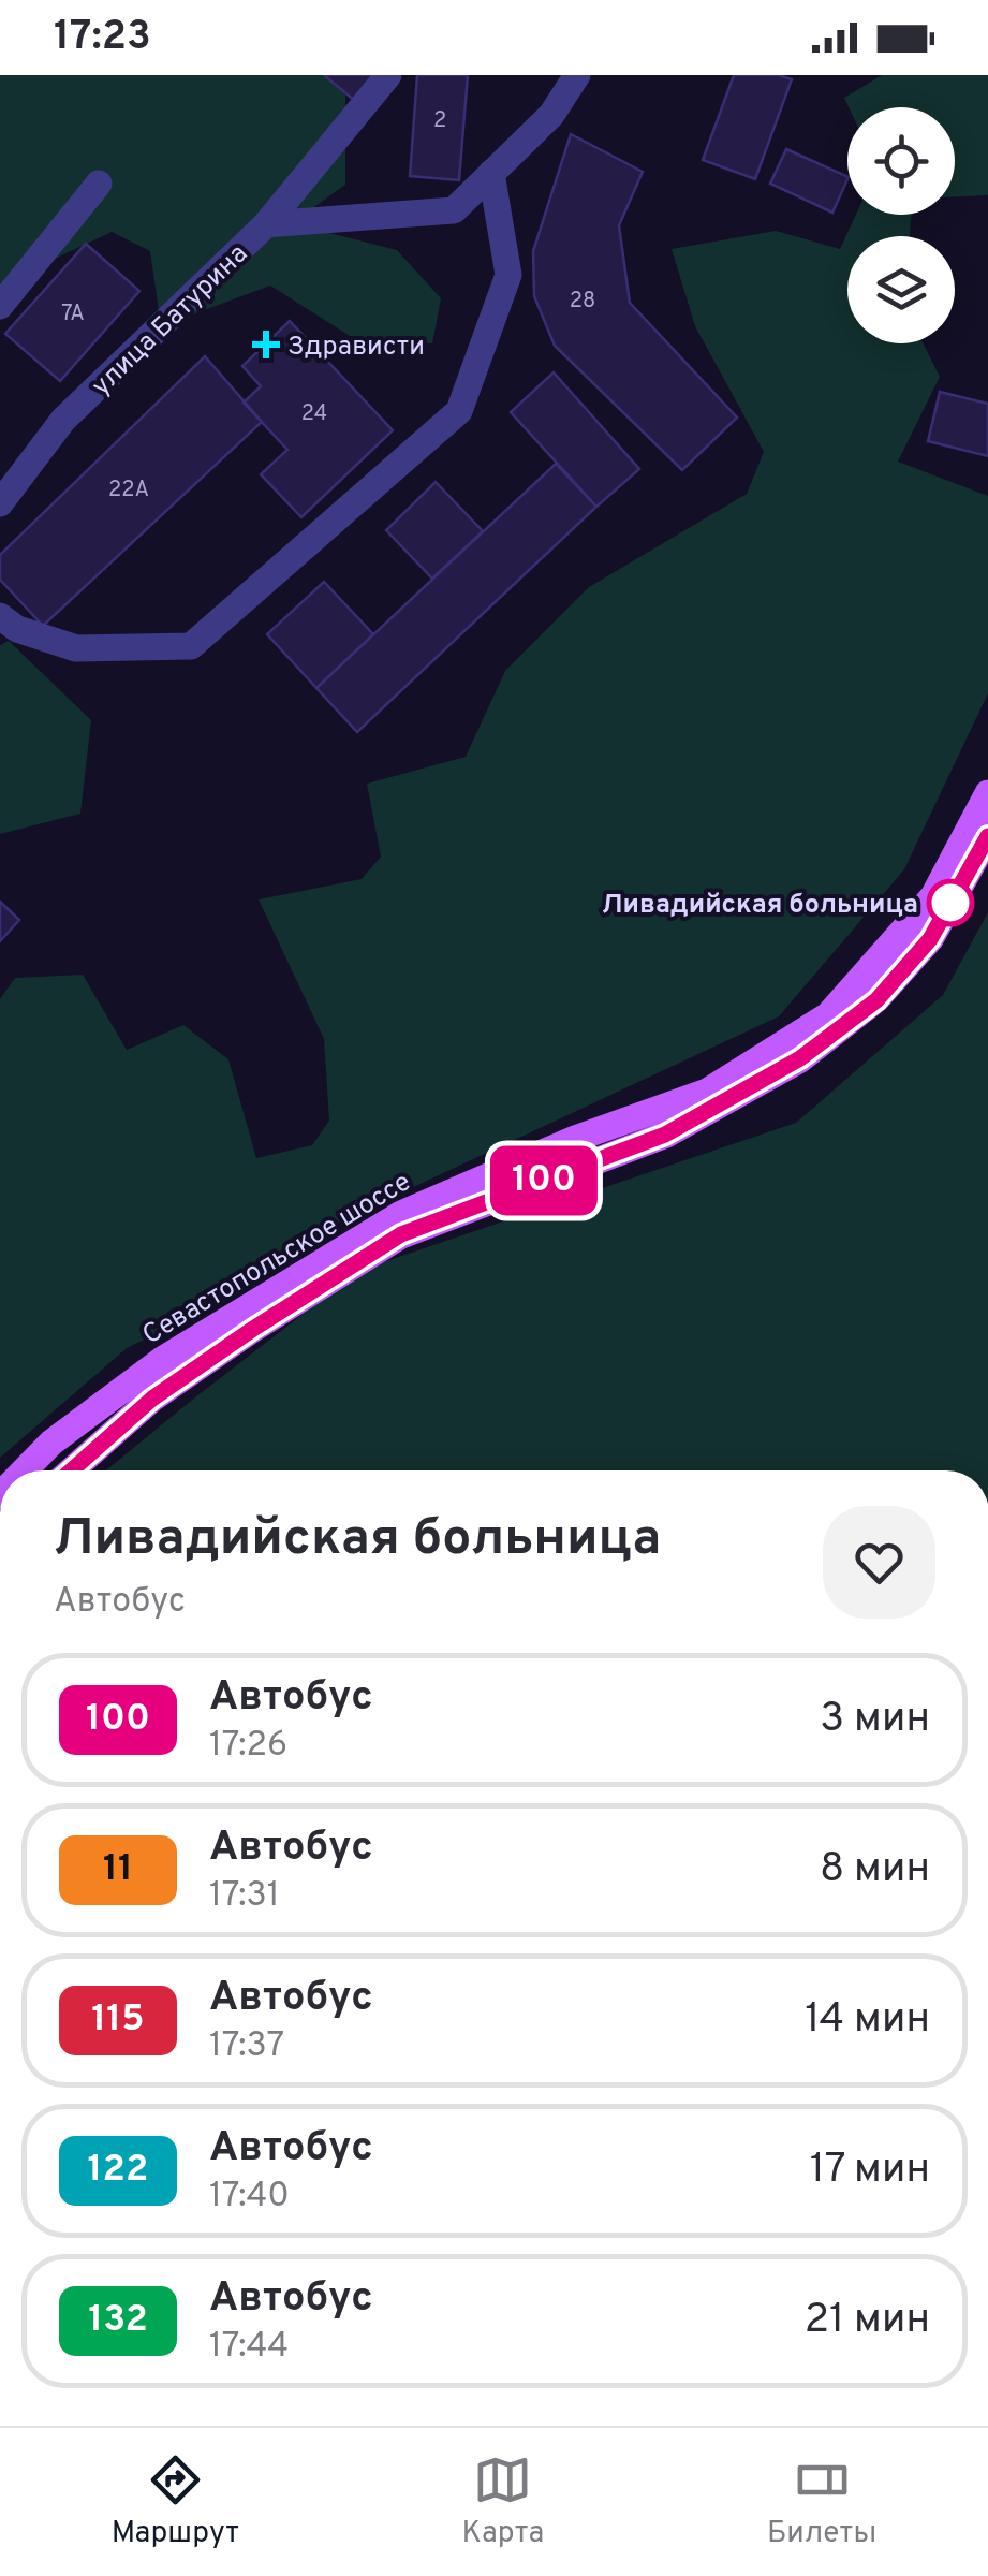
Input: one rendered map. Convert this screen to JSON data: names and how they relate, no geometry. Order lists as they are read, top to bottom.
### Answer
{
  "streets": {
    "main road": ["Севастопольское шоссе"],
    "street": ["улица Батурина"]
  },
  "places": {
    "health": ["Здрависти"],
    "other": ["Ливадийская больница"]
  },
  "lines": ["bus line 100"],
  "house_numbers": [
    "2",
    "28",
    "7А",
    "24",
    "22А"
  ],
  "page": {
    "status": "17:23",
    "on_map": "100",
    "heading": ["Ливадийская больница", "Автобус"],
    "list": [
      {
        "mark": "100",
        "name": "Автобус",
        "note": "17:26",
        "value": "3 мин"
      },
      {
        "mark": "11",
        "name": "Автобус",
        "note": "17:31",
        "value": "8 мин"
      },
      {
        "mark": "115",
        "name": "Автобус",
        "note": "17:37",
        "value": "14 мин"
      },
      {
        "mark": "122",
        "name": "Автобус",
        "note": "17:40",
        "value": "17 мин"
      },
      {
        "mark": "132",
        "name": "Автобус",
        "note": "17:44",
        "value": "21 мин"
      }
    ],
    "tabs": ["Маршрут", "Карта", "Билеты"]
  }
}
